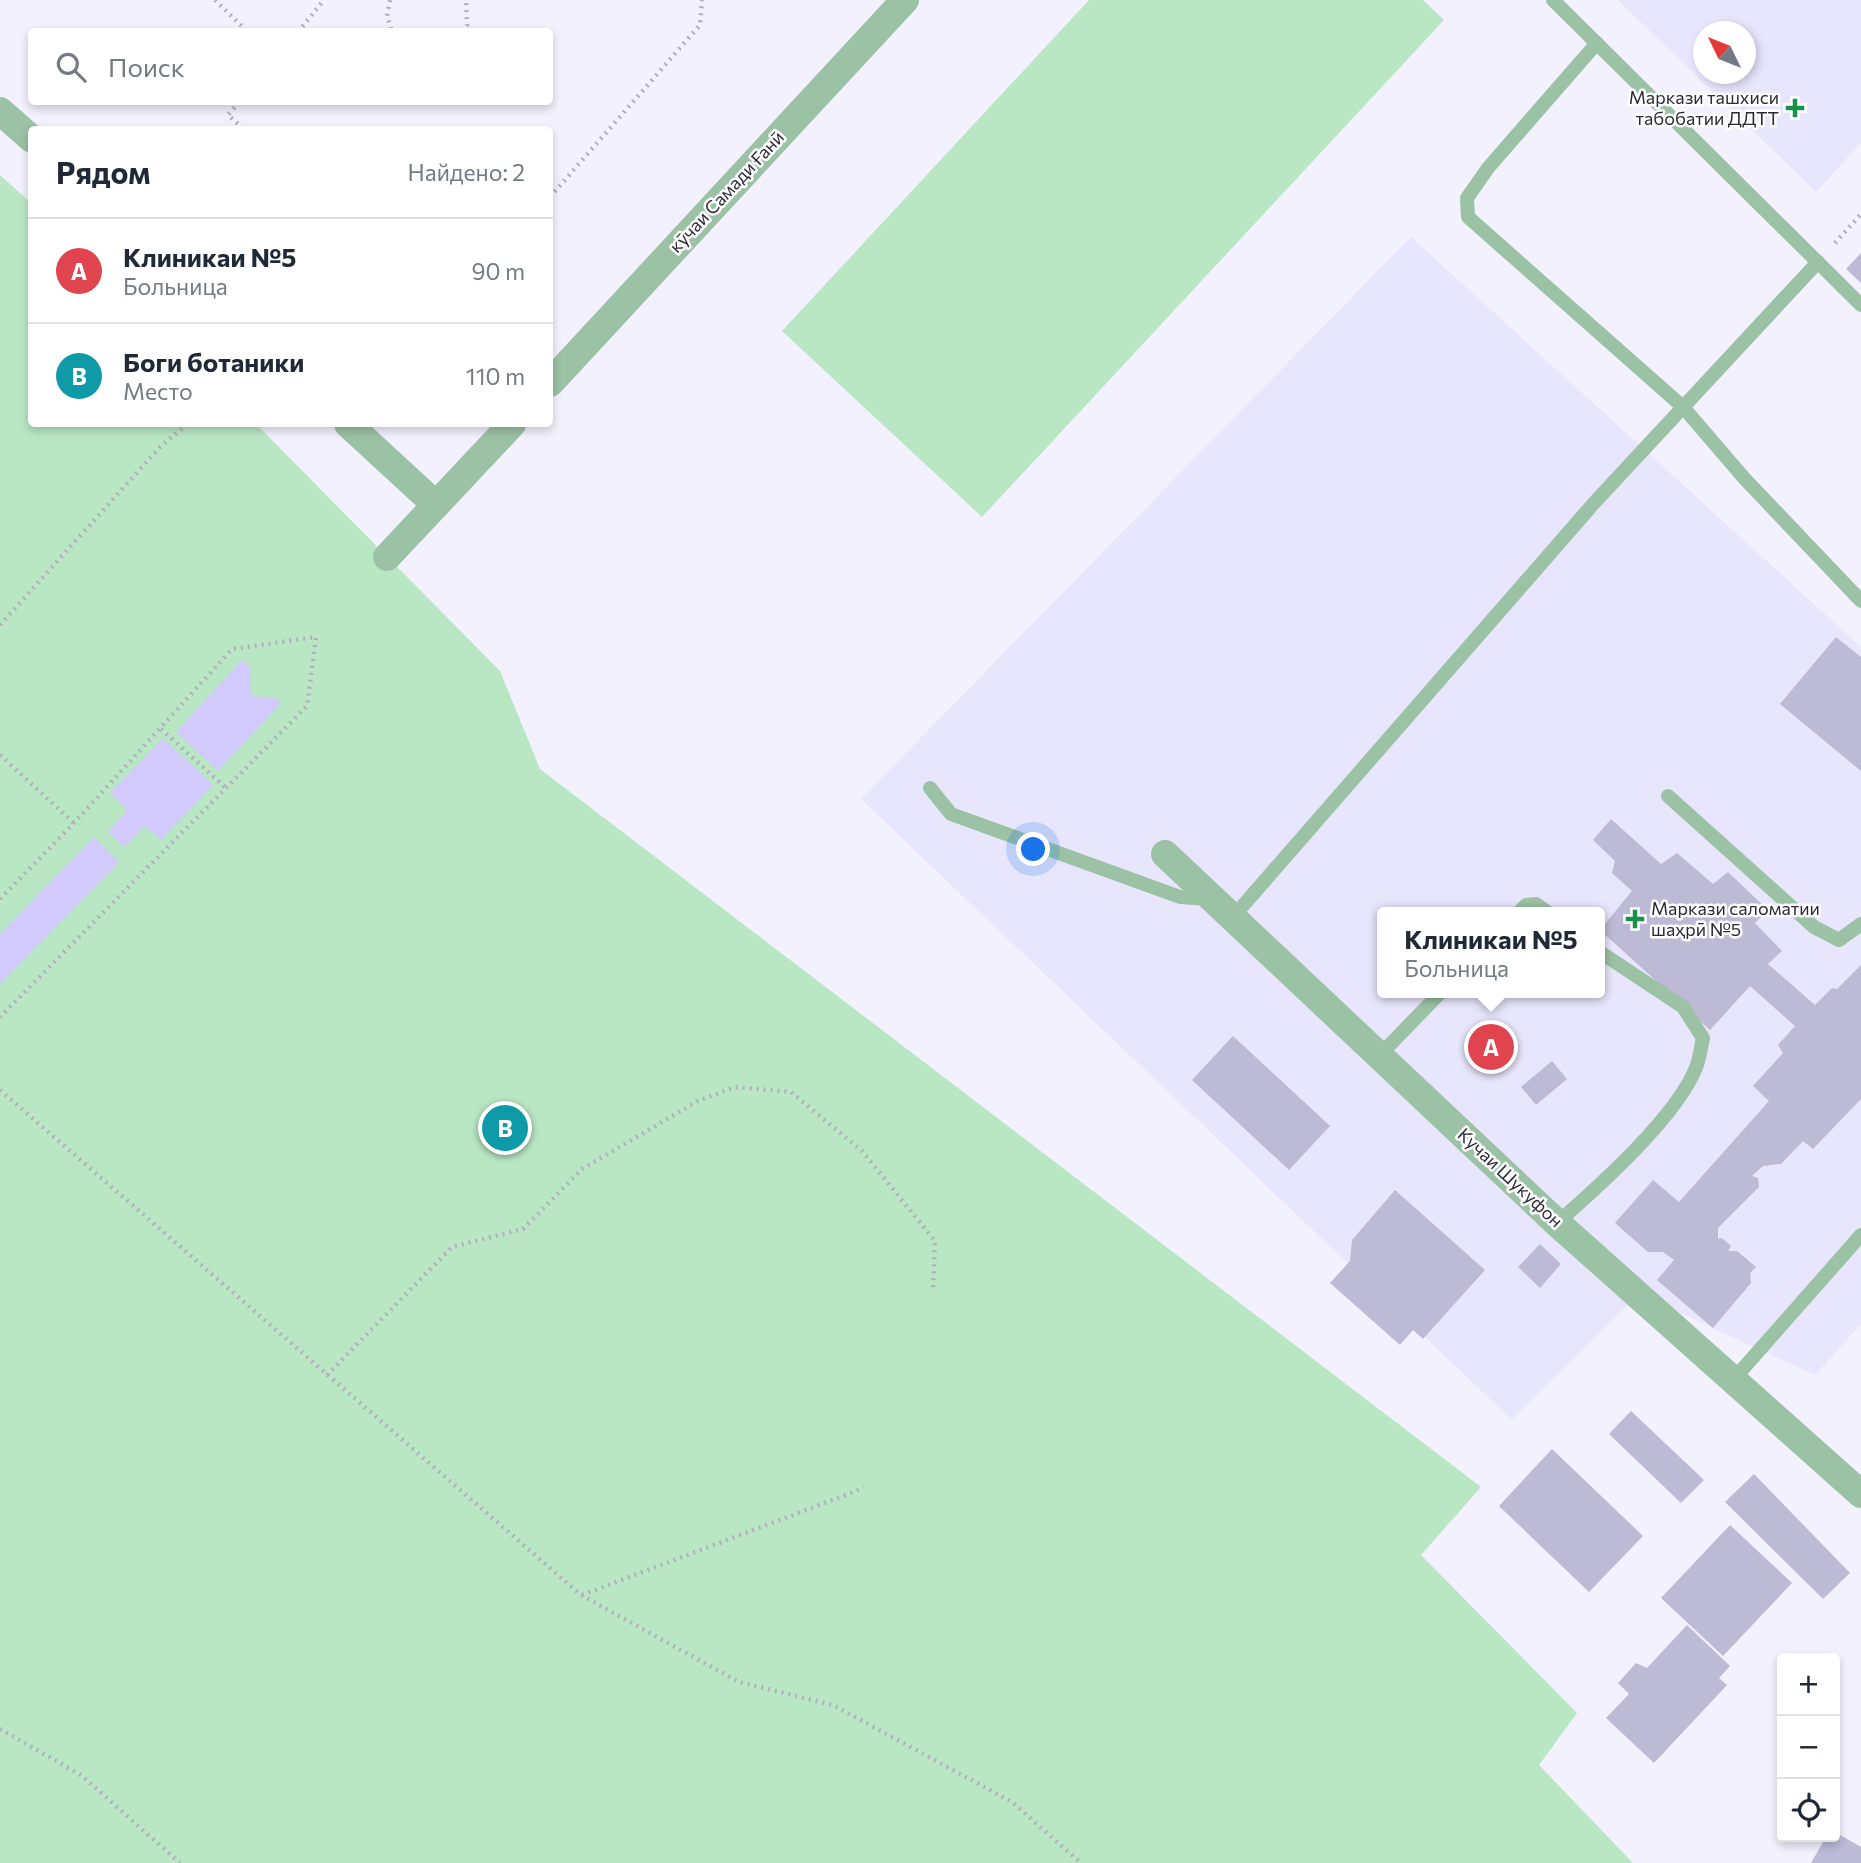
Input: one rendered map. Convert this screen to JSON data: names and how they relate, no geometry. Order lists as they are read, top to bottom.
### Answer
{
  "streets": {
    "street": ["кӯчаи Самади Ғанӣ", "Кучаи Шукуфон"]
  },
  "places": {
    "health": ["Маркази ташхиси табобатии ДДТТ", "Маркази саломатии шаҳрӣ №5"]
  },
  "north": "top left",
  "page": {
    "search": "Поиск",
    "heading": ["Рядом", "Найдено: 2"],
    "list": [
      {
        "mark": "A",
        "name": "Клиникаи №5",
        "note": "Больница",
        "value": "90 m"
      },
      {
        "mark": "B",
        "name": "Боги ботаники",
        "note": "Место",
        "value": "110 m"
      }
    ],
    "popup": ["Клиникаи №5", "Больница"],
    "pins": ["A", "B"],
    "map_buttons": ["+", "−"]
  }
}
